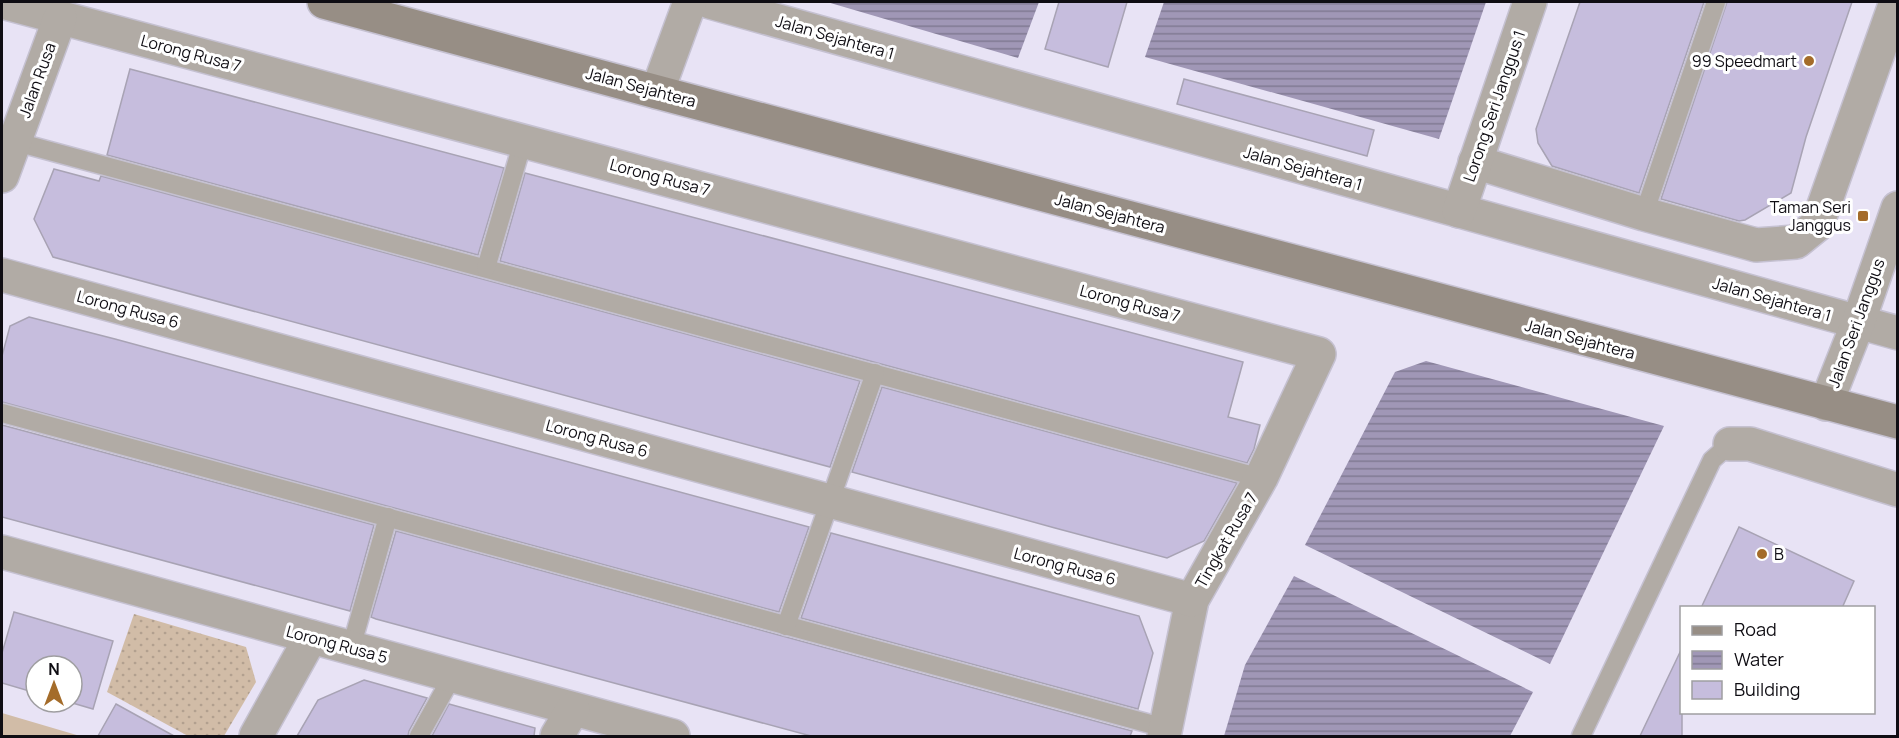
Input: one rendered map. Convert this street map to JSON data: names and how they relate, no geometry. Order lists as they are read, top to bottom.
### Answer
{
  "streets": {
    "main road": ["Jalan Sejahtera"],
    "street": [
      "Jalan Sejahtera 1",
      "Lorong Rusa 7",
      "Jalan Rusa",
      "Lorong Seri Janggus 1",
      "Lorong Rusa 6",
      "Jalan Seri Janggus",
      "Tingkat Rusa 7",
      "Lorong Rusa 5"
    ]
  },
  "crossings": [
    ["Jalan Sejahtera 1", "Lorong Seri Janggus 1"],
    ["Jalan Sejahtera 1", "Jalan Seri Janggus"],
    ["Lorong Rusa 7", "Jalan Rusa"],
    ["Lorong Rusa 7", "Tingkat Rusa 7"],
    ["Jalan Sejahtera", "Jalan Seri Janggus"],
    ["Lorong Rusa 6", "Tingkat Rusa 7"]
  ],
  "places": {
    "other": ["99 Speedmart", "B"],
    "transit": ["Taman Seri Janggus"]
  },
  "legend": ["Road", "Water", "Building"],
  "north": "top"
}
